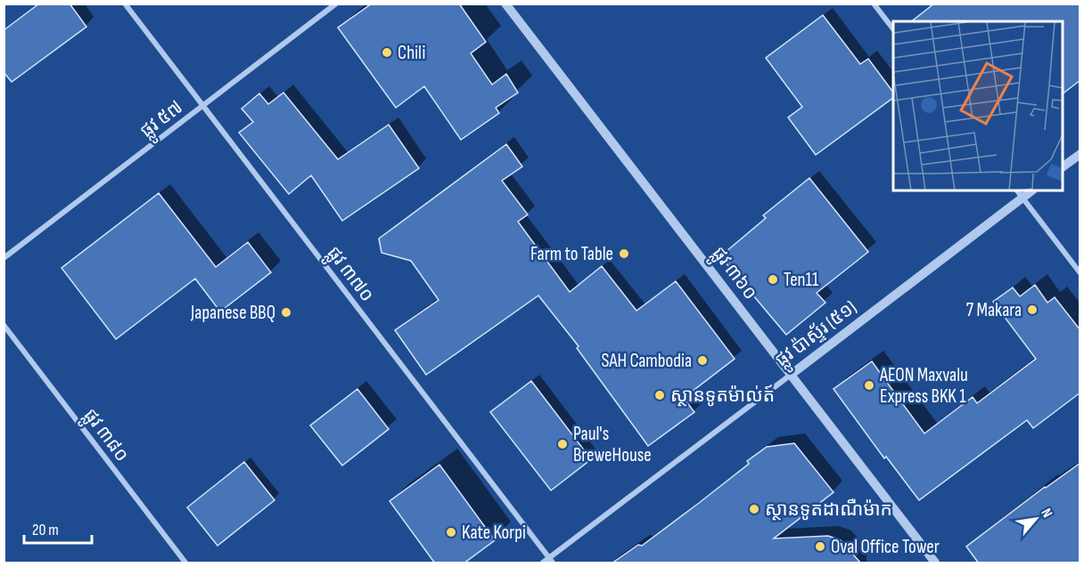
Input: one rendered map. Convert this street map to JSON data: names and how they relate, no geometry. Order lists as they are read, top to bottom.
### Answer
{
  "streets": {
    "street": [
      "ផ្លូវ ៥៧",
      "ផ្លូវ ៣៦០",
      "ផ្លូវ ៣៧០",
      "ផ្លូវ ប៉ាស្ទ័រ (៥១)",
      "ផ្លូវ ៣៨០"
    ]
  },
  "crossings": [
    ["ផ្លូវ ៥៧", "ផ្លូវ ៣៧០"],
    ["ផ្លូវ ៣៦០", "ផ្លូវ ប៉ាស្ទ័រ (៥១)"],
    ["ផ្លូវ ៣៧០", "ផ្លូវ ប៉ាស្ទ័រ (៥១)"]
  ],
  "places": [
    "Chili",
    "Farm to Table",
    "Ten11",
    "7 Makara",
    "Japanese BBQ",
    "SAH Cambodia",
    "AEON Maxvalu Express BKK 1",
    "ស្ថានទូតម៉ាល់ត៍",
    "Paul's BreweHouse",
    "ស្ថានទូតដាណឺម៉ាក",
    "Kate Korpi",
    "Oval Office Tower"
  ],
  "scale_bar": "20 m",
  "north": "top right"
}
